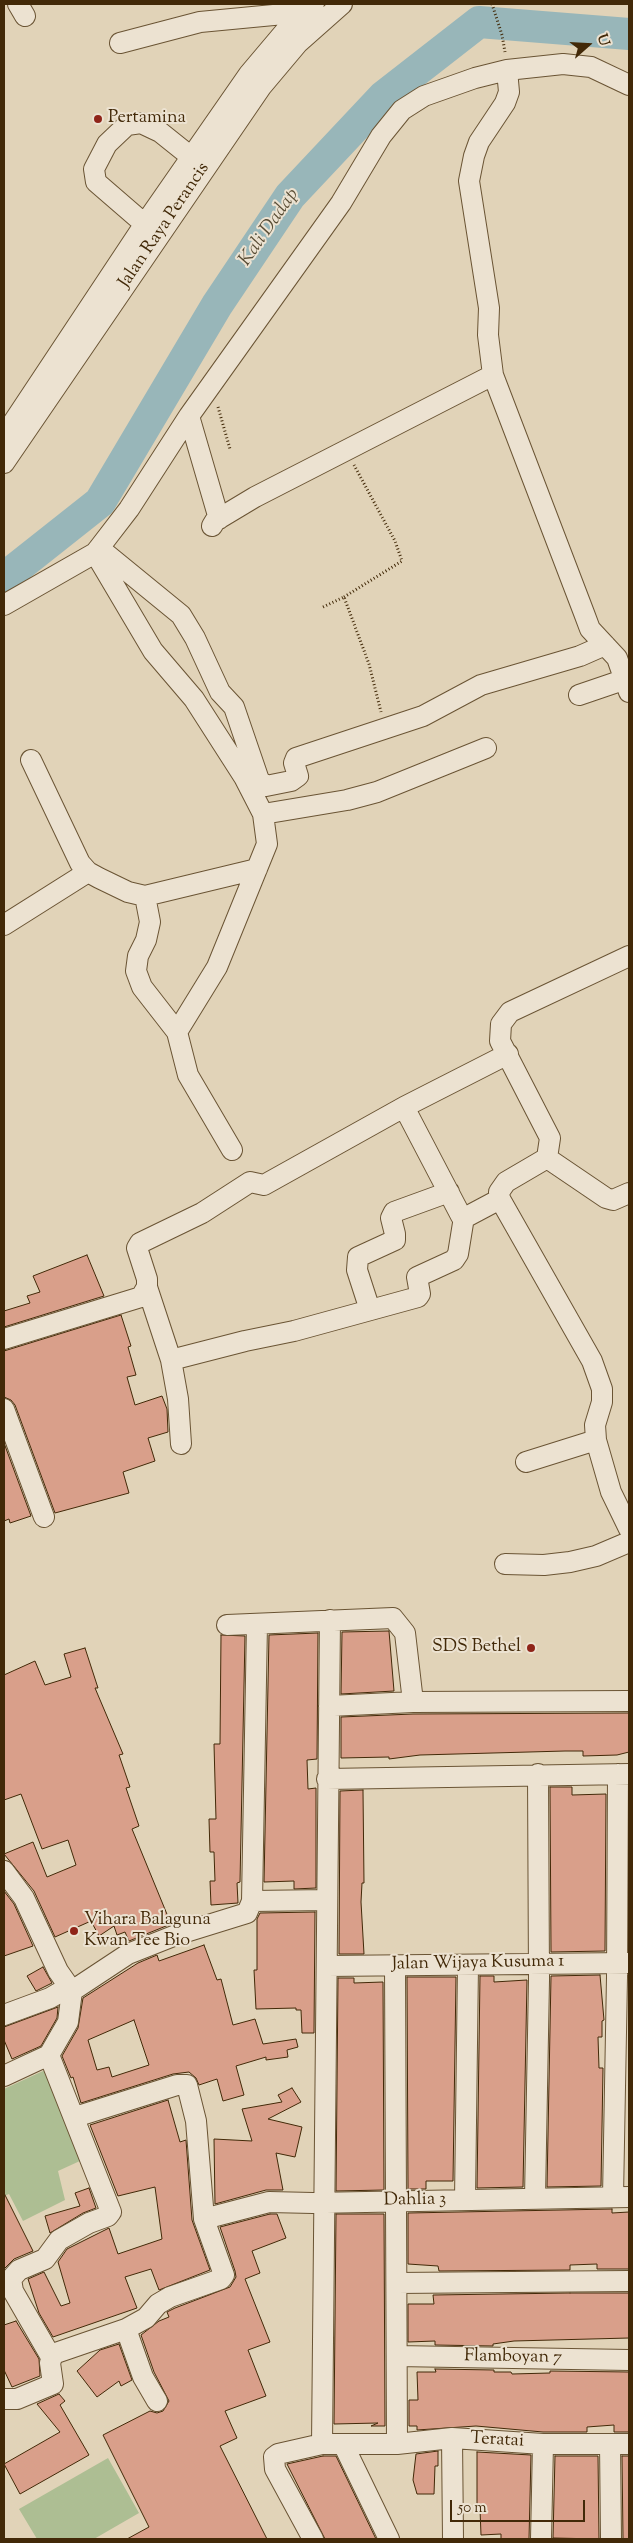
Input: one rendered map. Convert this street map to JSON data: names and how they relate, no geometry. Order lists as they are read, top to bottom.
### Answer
{
  "streets": {
    "street": [
      "Jalan Raya Perancis",
      "Jalan Wijaya Kusuma 1",
      "Dahlia 3",
      "Flamboyan 7",
      "Teratai"
    ]
  },
  "water": ["Kali Dadap"],
  "places": ["Pertamina", "SDS Bethel", "Vihara Balaguna Kwan Tee Bio"],
  "scale_bar": "50 m",
  "north": "right"
}
